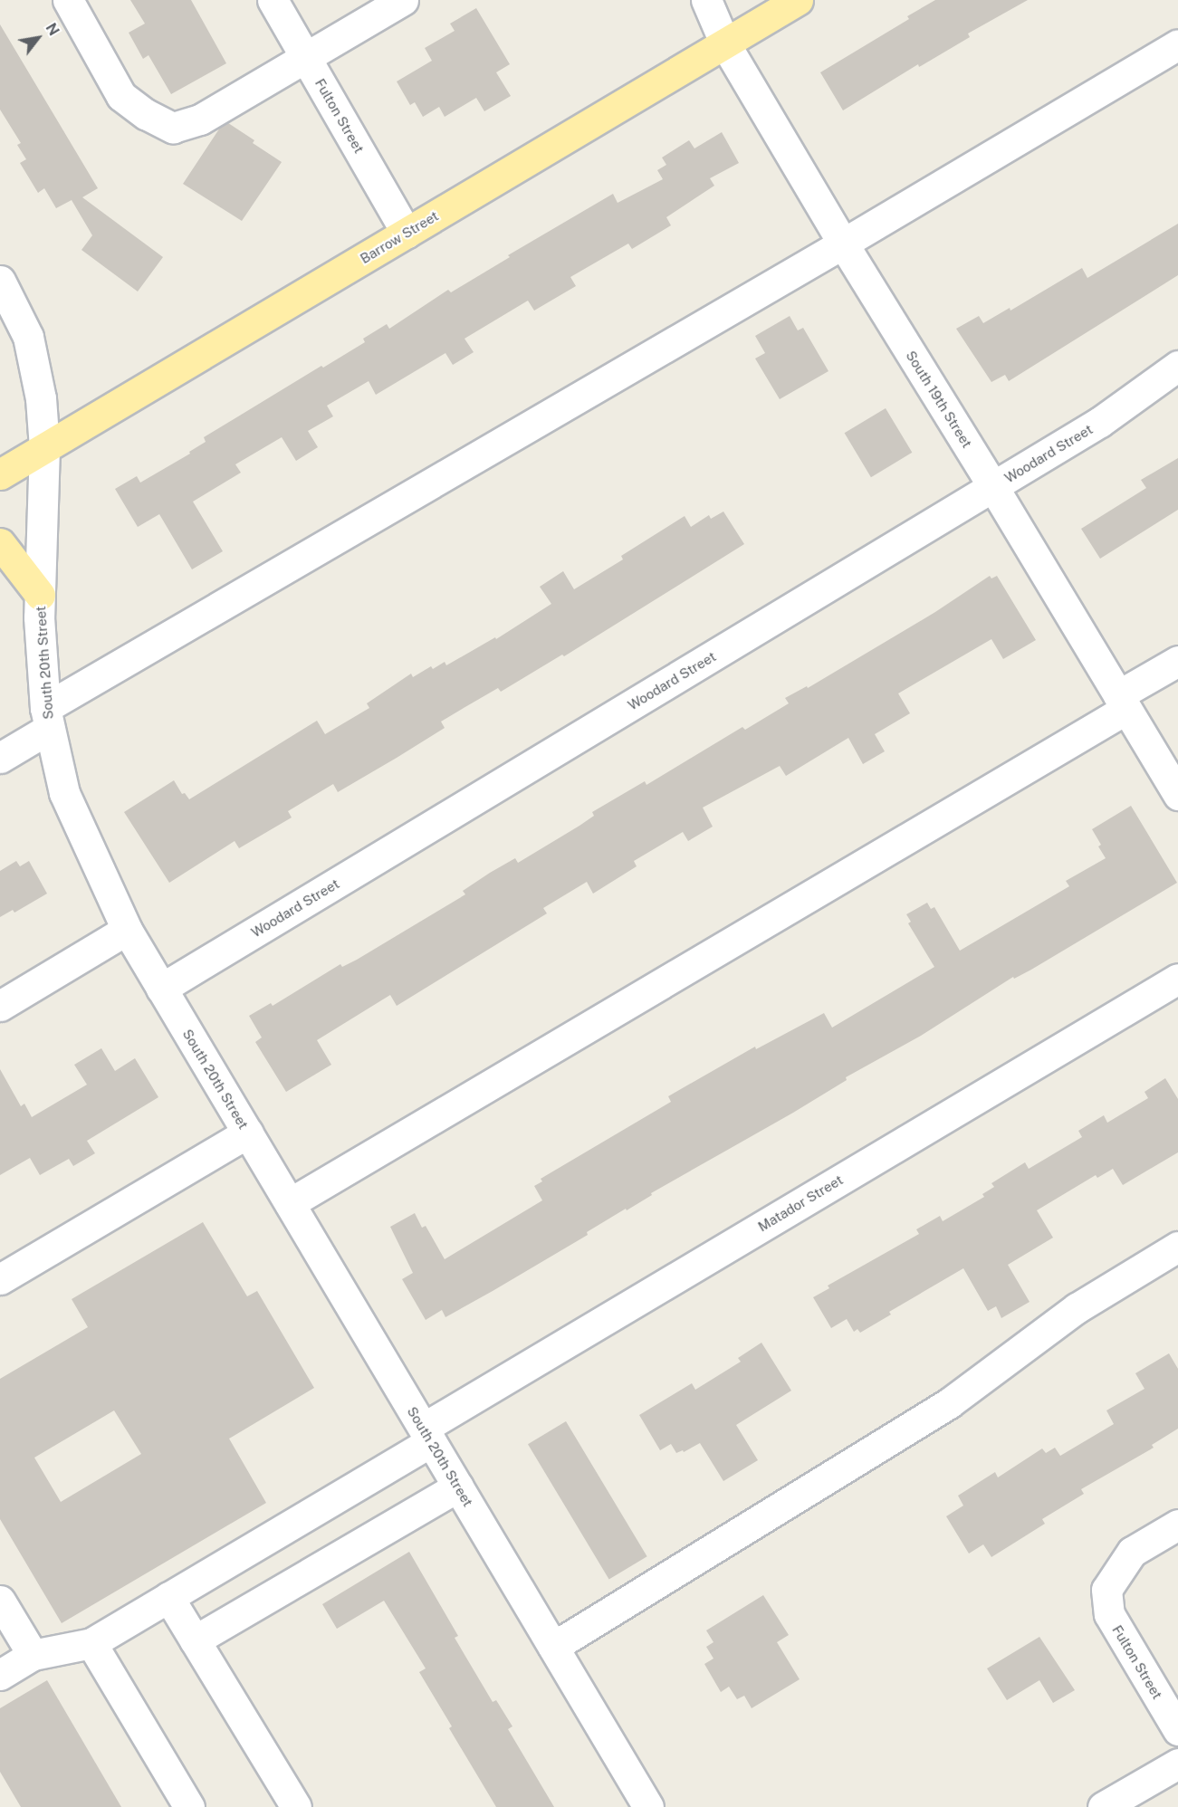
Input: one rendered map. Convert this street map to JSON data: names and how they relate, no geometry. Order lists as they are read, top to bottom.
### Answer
{
  "streets": {
    "main road": ["Barrow Street"],
    "street": [
      "Fulton Street",
      "South 19th Street",
      "Woodard Street",
      "South 20th Street",
      "Matador Street"
    ]
  },
  "crossings": [
    ["Fulton Street", "Barrow Street"],
    ["Barrow Street", "South 19th Street"],
    ["Barrow Street", "South 20th Street"],
    ["South 19th Street", "Woodard Street"],
    ["Woodard Street", "South 20th Street"],
    ["South 20th Street", "Matador Street"]
  ],
  "north": "top right"
}
